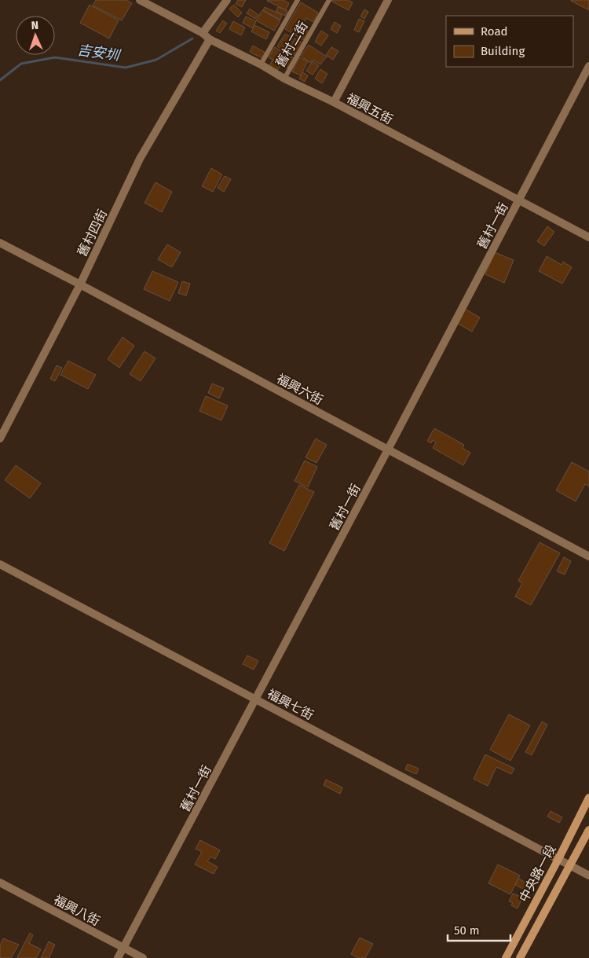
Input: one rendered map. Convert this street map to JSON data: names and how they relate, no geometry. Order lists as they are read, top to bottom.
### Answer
{
  "streets": {
    "street": [
      "福興五街",
      "舊村一街",
      "舊村四街",
      "福興六街",
      "福興七街",
      "中央路一段",
      "福興八街"
    ],
    "lane": ["舊村二街"]
  },
  "crossings": [
    ["舊村二街", "福興五街"],
    ["福興五街", "舊村一街"],
    ["福興五街", "舊村四街"],
    ["舊村一街", "福興六街"],
    ["舊村一街", "福興七街"],
    ["舊村一街", "福興八街"],
    ["舊村四街", "福興六街"],
    ["福興七街", "中央路一段"]
  ],
  "water": ["吉安圳"],
  "legend": ["Road", "Building"],
  "scale_bar": "50 m",
  "north": "top"
}
